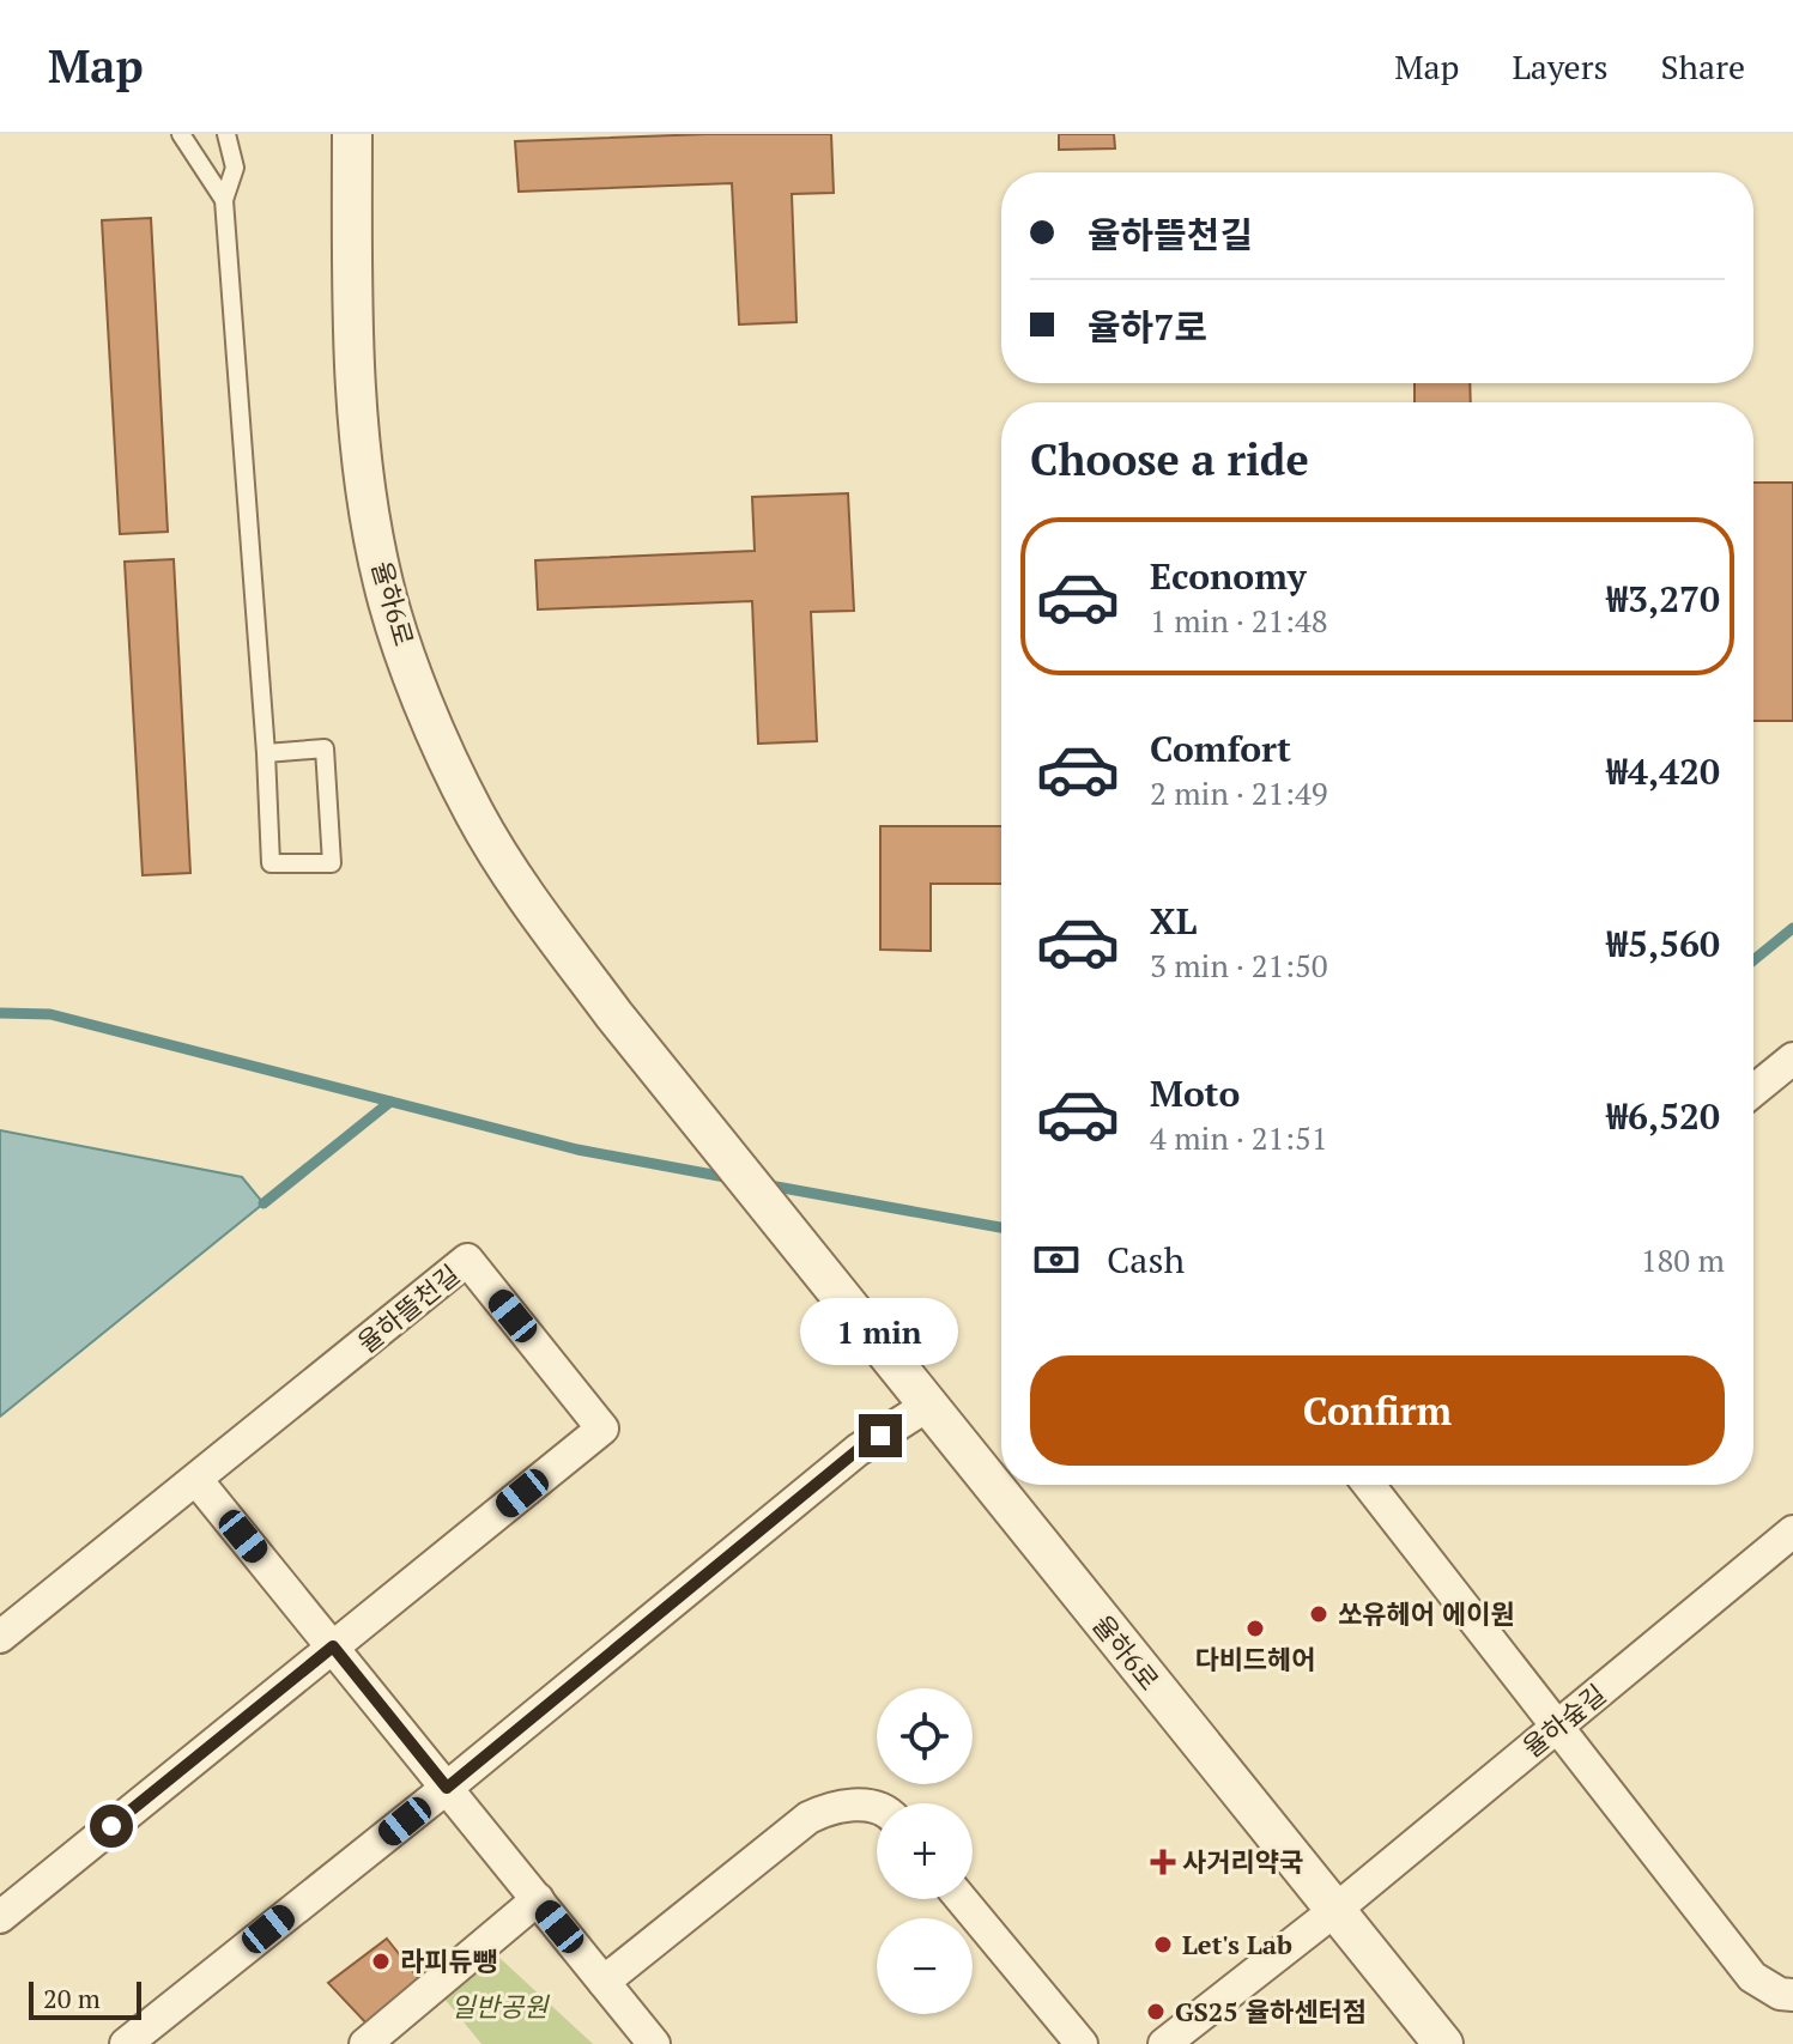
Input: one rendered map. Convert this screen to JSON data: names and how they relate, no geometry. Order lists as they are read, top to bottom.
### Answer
{
  "streets": {
    "street": ["율하6로", "율하뜰천길", "율하숲길"]
  },
  "crossings": [
    ["율하6로", "율하숲길"]
  ],
  "parks": ["일반공원"],
  "places": {
    "other": [
      "쏘유헤어 에이원",
      "다비드헤어",
      "Let's Lab",
      "라피듀뺑",
      "GS25 율하센터점"
    ],
    "health": ["사거리약국"]
  },
  "scale_bar": "20 m",
  "page": {
    "header": "Map",
    "nav": ["Map", "Layers", "Share"],
    "banner": ["율하뜰천길", "율하7로"],
    "heading": "Choose a ride",
    "list": [
      {
        "name": "Economy",
        "note": "1 min · 21:48",
        "value": "₩3,270"
      },
      {
        "name": "Comfort",
        "note": "2 min · 21:49",
        "value": "₩4,420"
      },
      {
        "name": "XL",
        "note": "3 min · 21:50",
        "value": "₩5,560"
      },
      {
        "name": "Moto",
        "note": "4 min · 21:51",
        "value": "₩6,520"
      }
    ],
    "pay": ["Cash", "180 m"],
    "bubble": "1 min",
    "buttons": "Confirm",
    "map_buttons": ["+", "−"],
    "scale": "20 m"
  }
}
